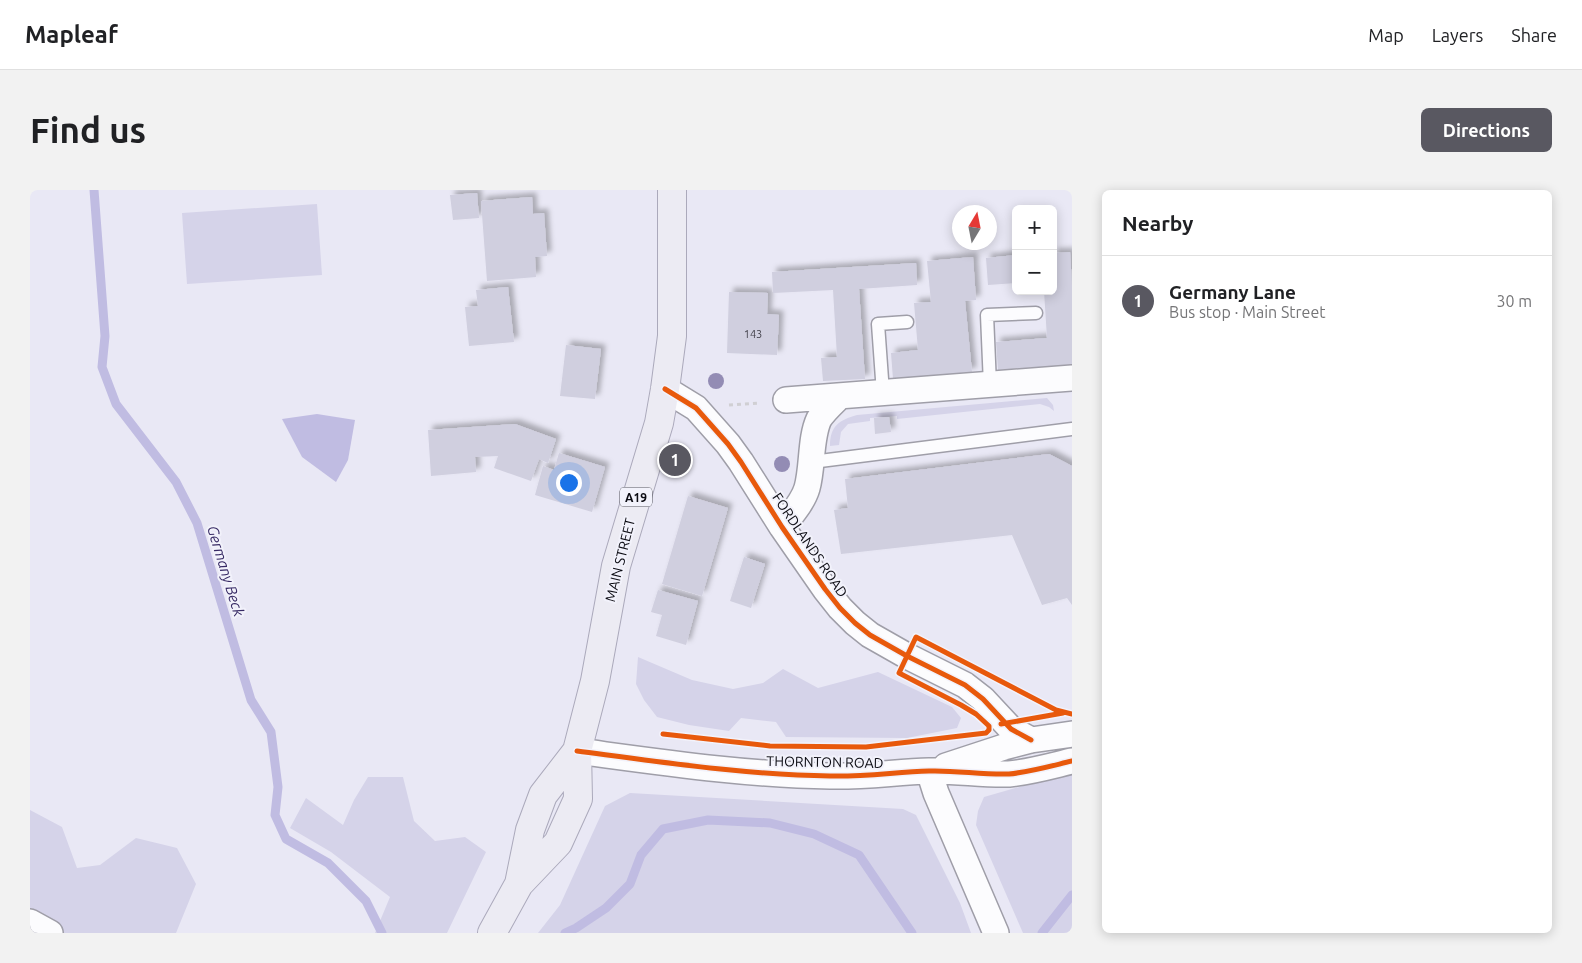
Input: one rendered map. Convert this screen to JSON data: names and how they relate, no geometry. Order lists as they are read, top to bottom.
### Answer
{
  "streets": {
    "main road": ["A19", "MAIN STREET"],
    "street": ["FORDLANDS ROAD", "THORNTON ROAD"]
  },
  "crossings": [
    ["FORDLANDS ROAD", "MAIN STREET"],
    ["FORDLANDS ROAD", "THORNTON ROAD"],
    ["MAIN STREET", "THORNTON ROAD"]
  ],
  "water": ["Germany Beck"],
  "house_numbers": ["143"],
  "north": "top",
  "page": {
    "header": "Mapleaf",
    "nav": ["Map", "Layers", "Share"],
    "buttons": "Directions",
    "title": "Find us",
    "heading": "Nearby",
    "map_buttons": ["+", "−"],
    "list": [
      {
        "mark": "1",
        "name": "Germany Lane",
        "note": "Bus stop · Main Street",
        "value": "30 m"
      }
    ],
    "pins": "1"
  }
}
